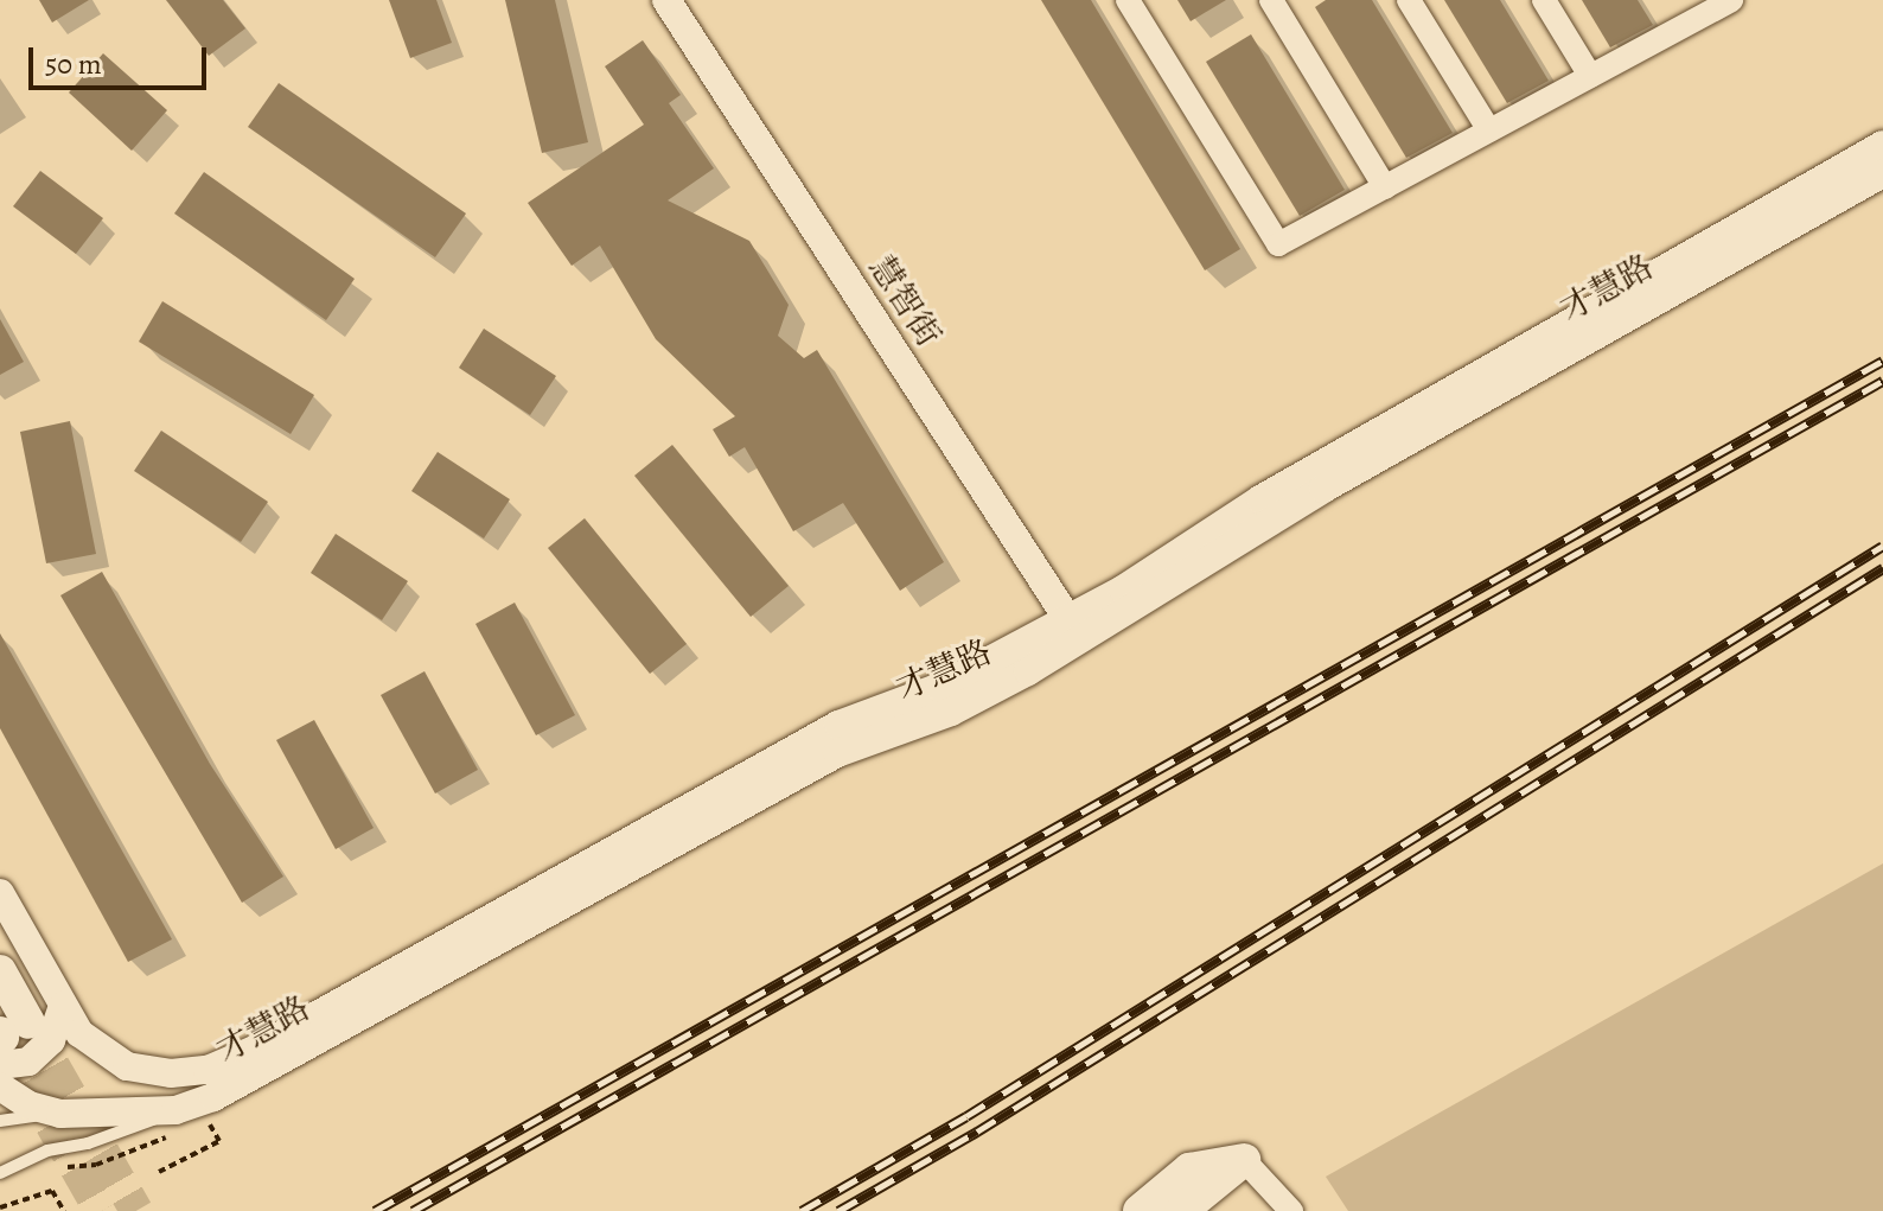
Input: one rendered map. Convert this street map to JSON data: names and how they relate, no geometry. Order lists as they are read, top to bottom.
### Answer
{
  "streets": {
    "street": ["才慧路", "慧智街"]
  },
  "crossings": [
    ["才慧路", "慧智街"]
  ],
  "scale_bar": "50 m"
}
